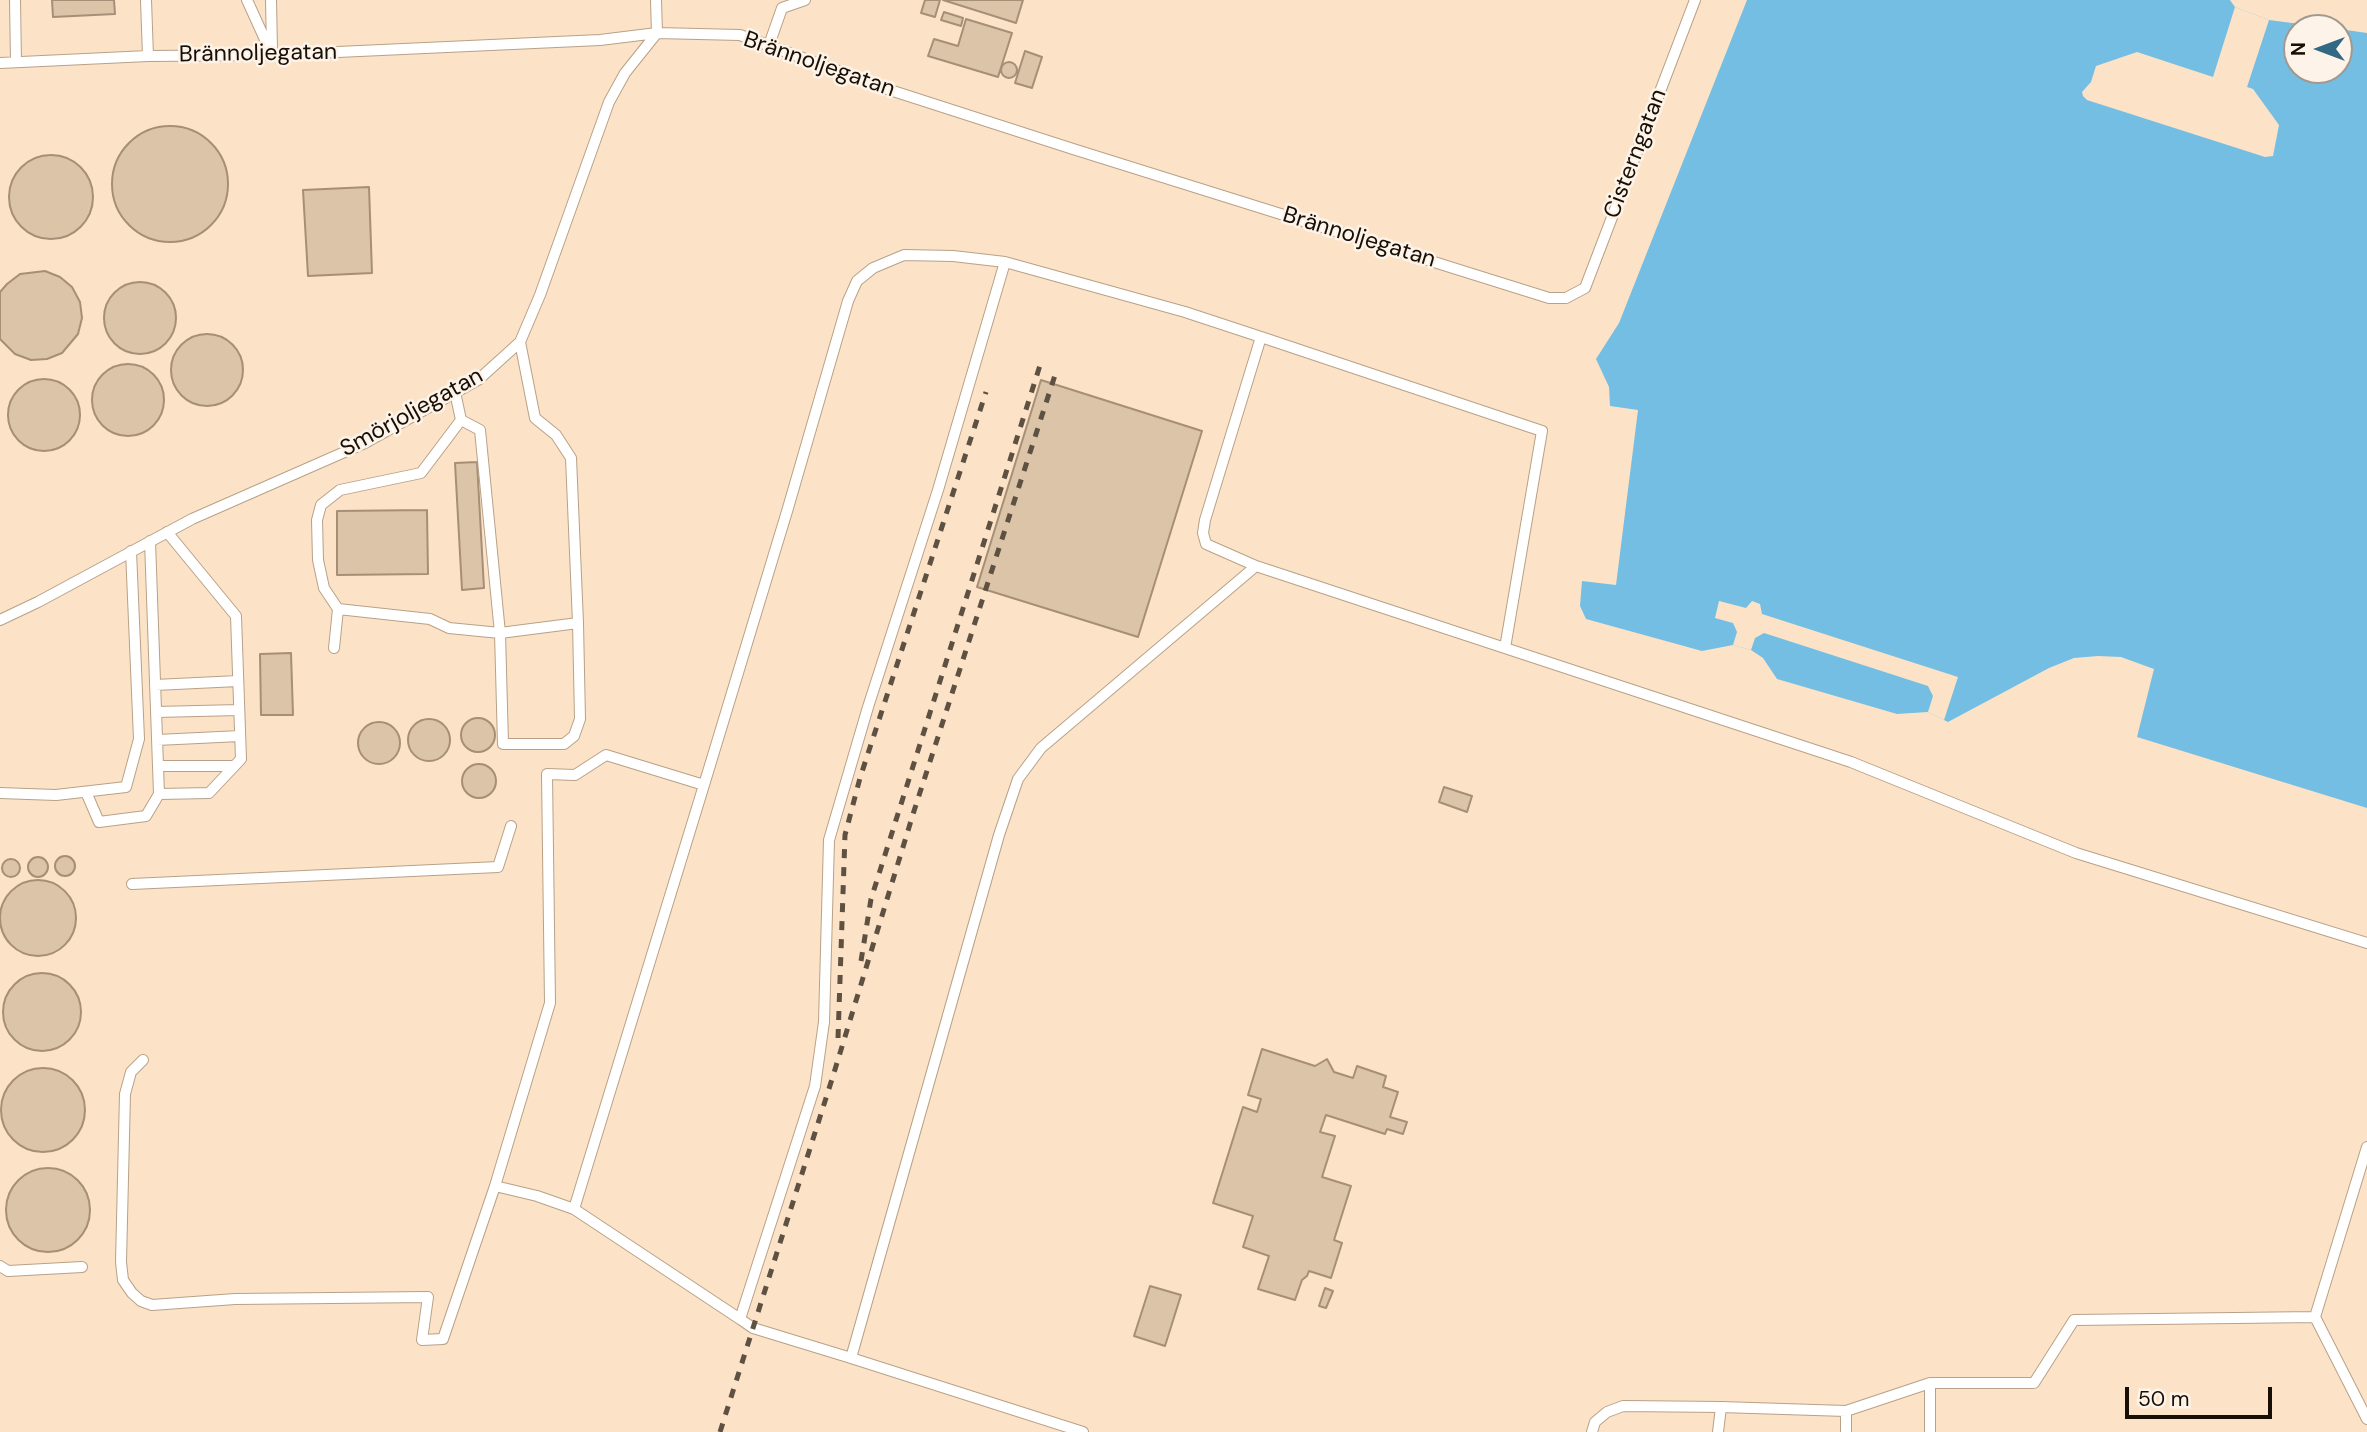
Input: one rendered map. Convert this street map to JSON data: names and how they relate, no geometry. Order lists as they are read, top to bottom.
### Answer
{
  "streets": {
    "lane": ["Brännoljegatan", "Cisterngatan", "Smörjoljegatan"]
  },
  "crossings": [
    ["Brännoljegatan", "Cisterngatan"],
    ["Brännoljegatan", "Smörjoljegatan"]
  ],
  "scale_bar": "50 m",
  "north": "left"
}
